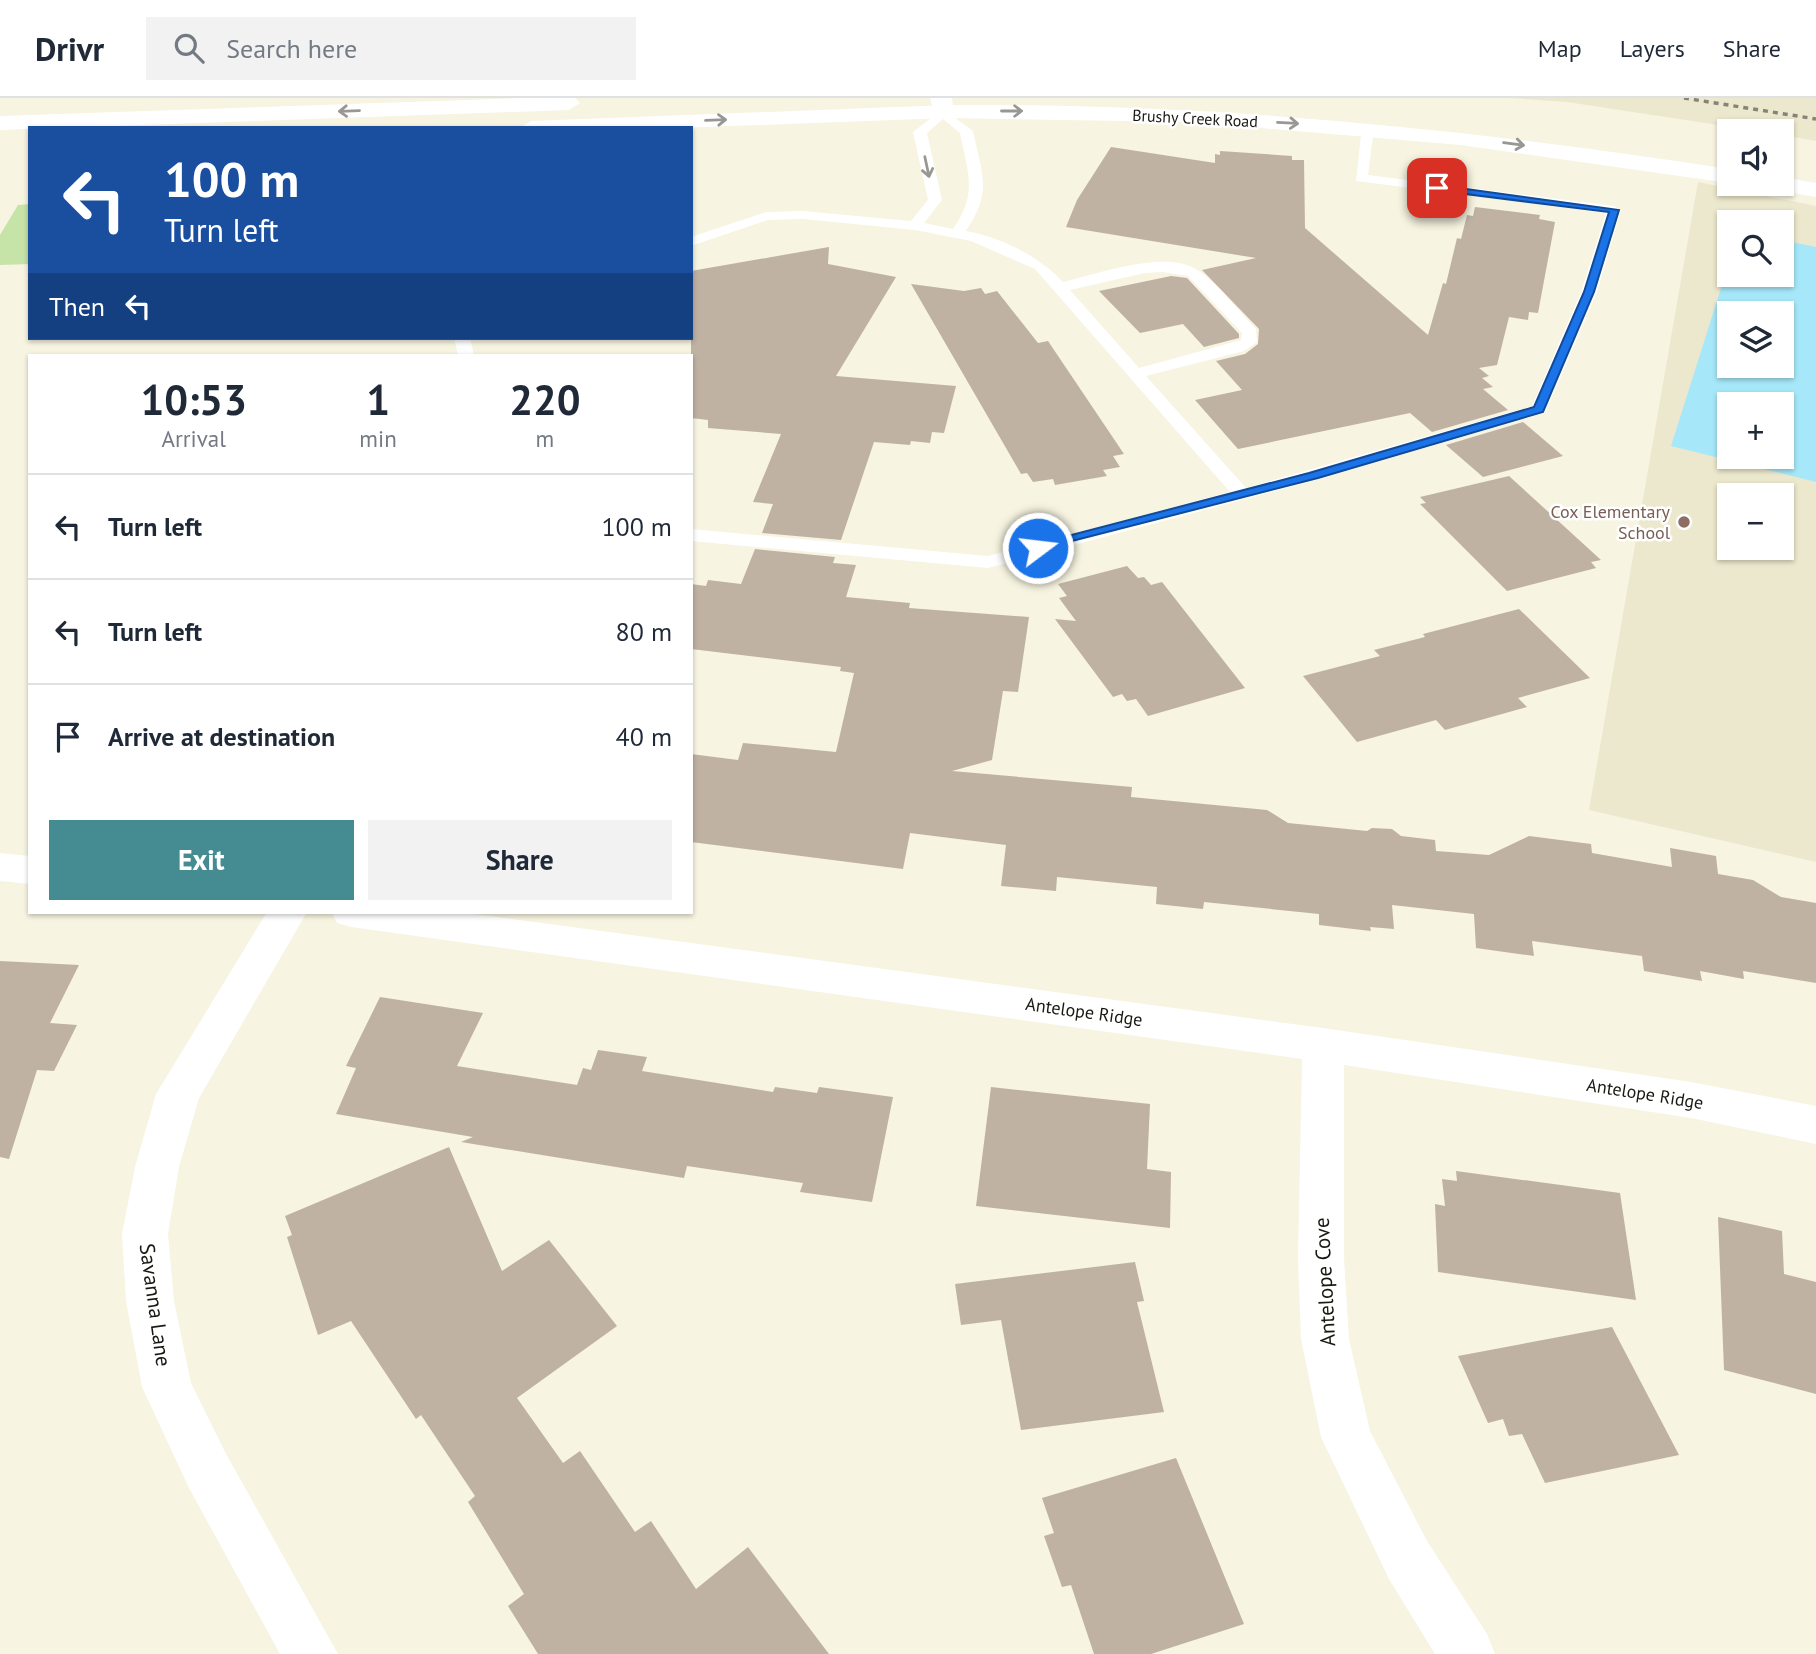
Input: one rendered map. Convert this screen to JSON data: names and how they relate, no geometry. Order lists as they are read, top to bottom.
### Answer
{
  "streets": {
    "main road": [
      "Brushy Creek Road",
      "Antelope Ridge",
      "Antelope Cove",
      "Savanna Lane"
    ]
  },
  "crossings": [
    ["Antelope Ridge", "Antelope Cove"]
  ],
  "places": ["Cox Elementary School"],
  "page": {
    "header": "Drivr",
    "search": "Search here",
    "nav": ["Map", "Layers", "Share"],
    "map_buttons": ["+", "−"],
    "turn": ["100 m", "Turn left"],
    "then": "Then",
    "eta": [
      "10:53",
      "Arrival",
      "1",
      "min",
      "220",
      "m"
    ],
    "list": [
      {
        "name": "Turn left",
        "value": "100 m"
      },
      {
        "name": "Turn left",
        "value": "80 m"
      },
      {
        "name": "Arrive at destination",
        "value": "40 m"
      }
    ],
    "buttons": ["Exit", "Share"]
  }
}
